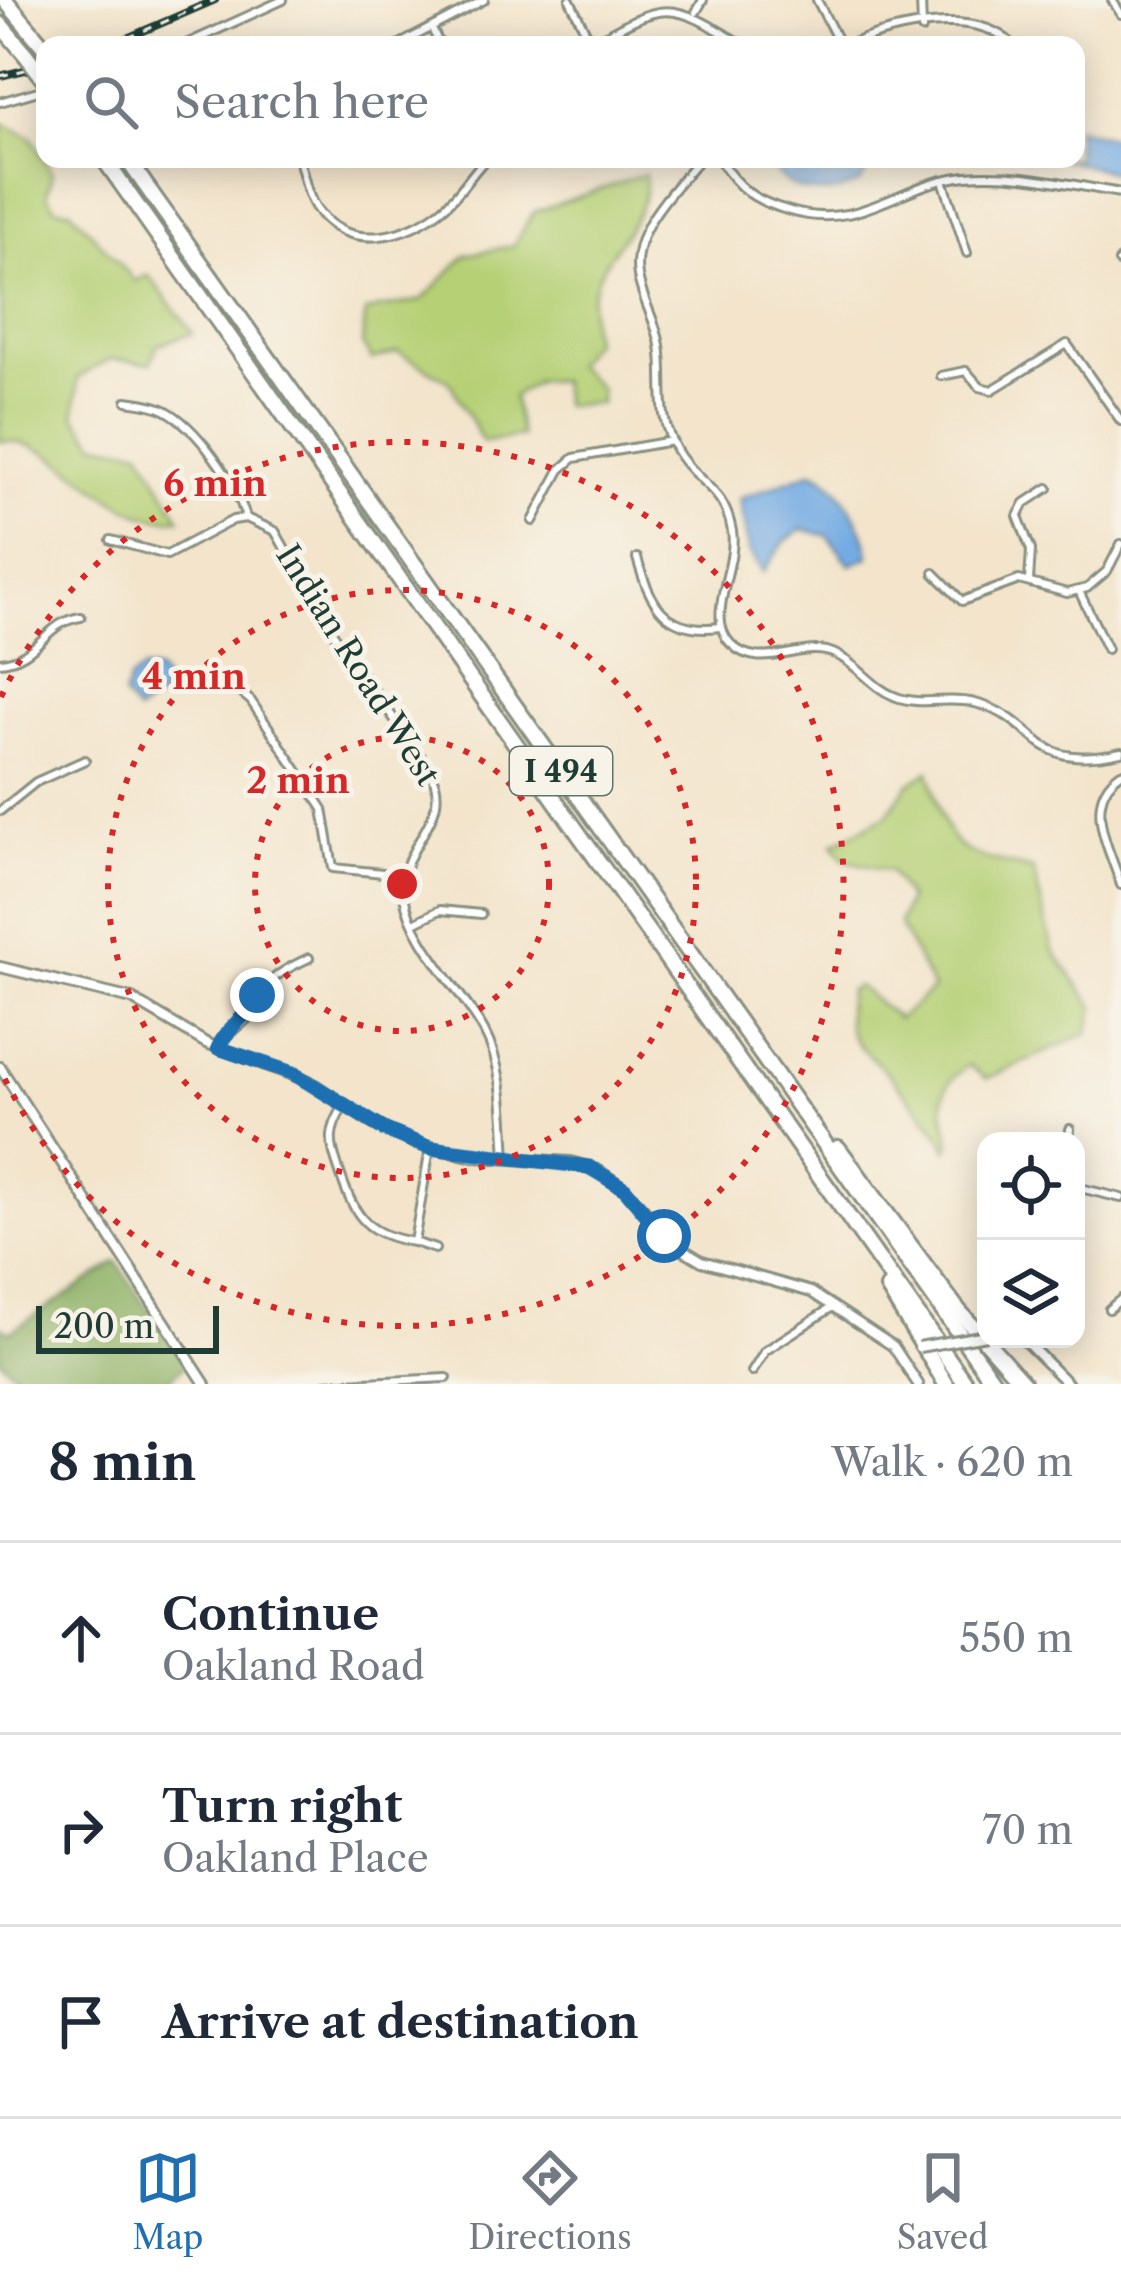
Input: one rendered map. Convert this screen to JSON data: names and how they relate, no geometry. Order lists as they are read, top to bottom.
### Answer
{
  "streets": {
    "highway": ["I 494"],
    "street": ["Indian Road West"]
  },
  "scale_bar": "200 m",
  "page": {
    "search": "Search here",
    "scale": "200 m",
    "heading": ["8 min", "Walk · 620 m"],
    "list": [
      ["Continue", "Oakland Road", "550 m"],
      ["Turn right", "Oakland Place", "70 m"],
      "Arrive at destination"
    ],
    "nav": ["Map", "Directions", "Saved"]
  },
  "rings": ["6 min", "4 min", "2 min"]
}
